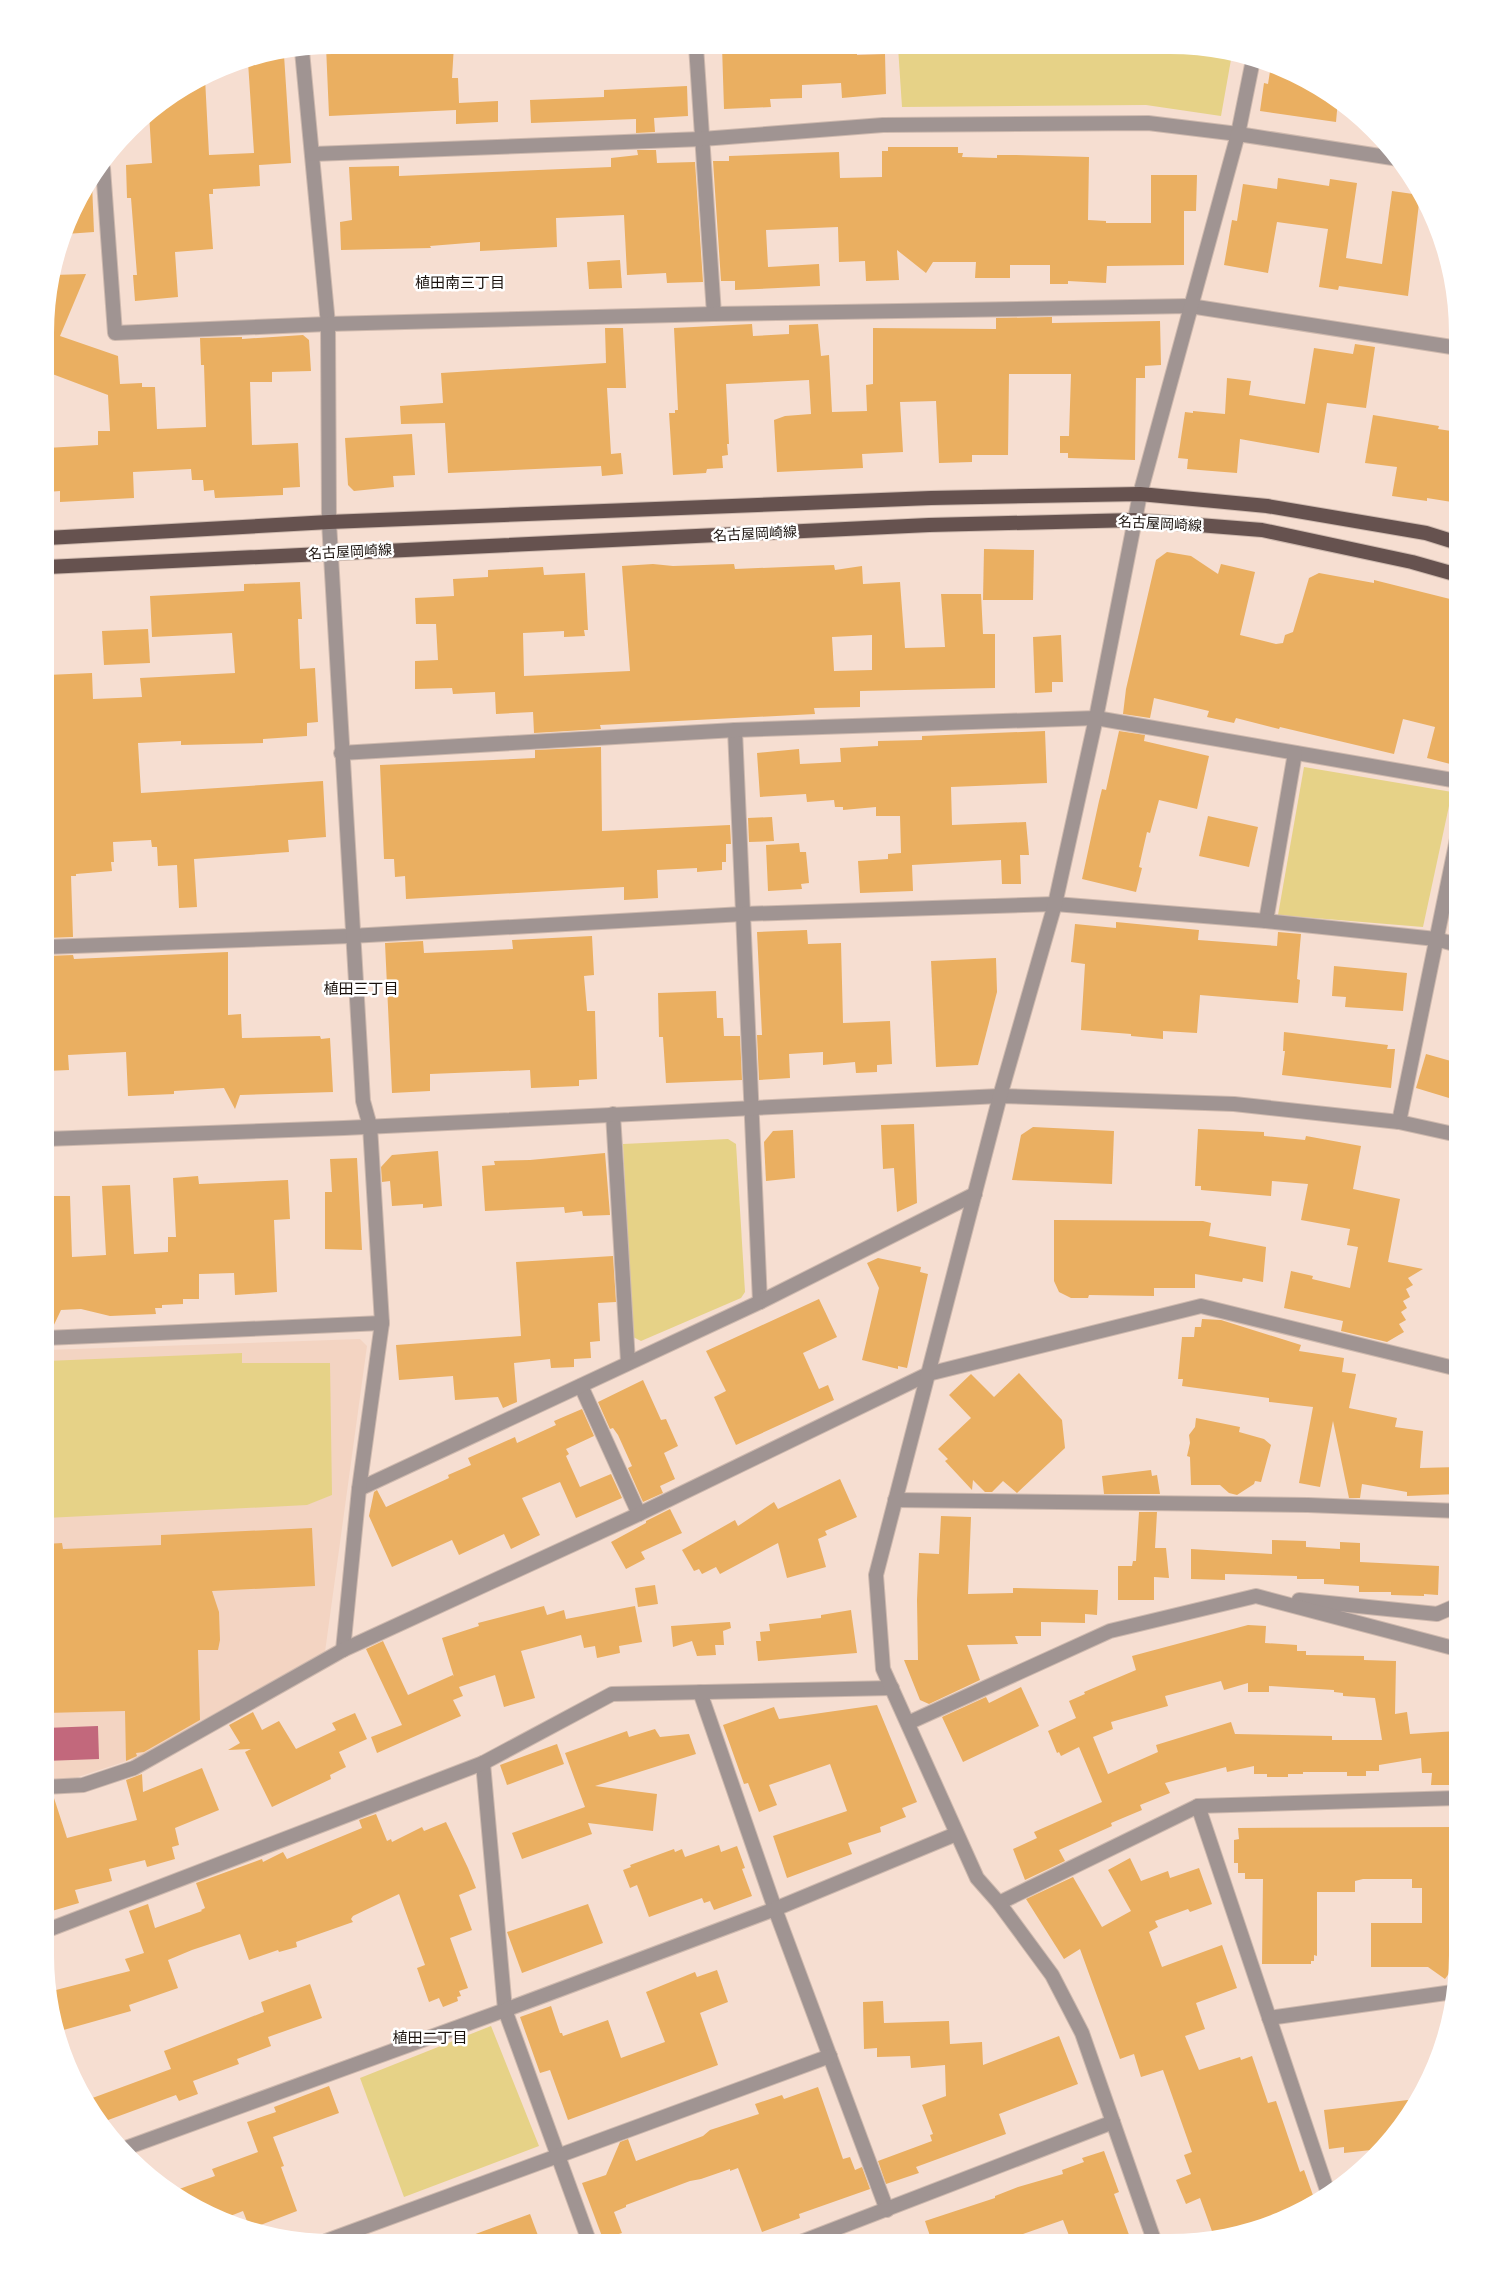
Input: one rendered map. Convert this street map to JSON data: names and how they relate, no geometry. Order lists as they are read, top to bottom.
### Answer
{
  "streets": {
    "main road": ["名古屋岡崎線"]
  },
  "districts": ["植田南三丁目", "植田三丁目", "植田二丁目"]
}
